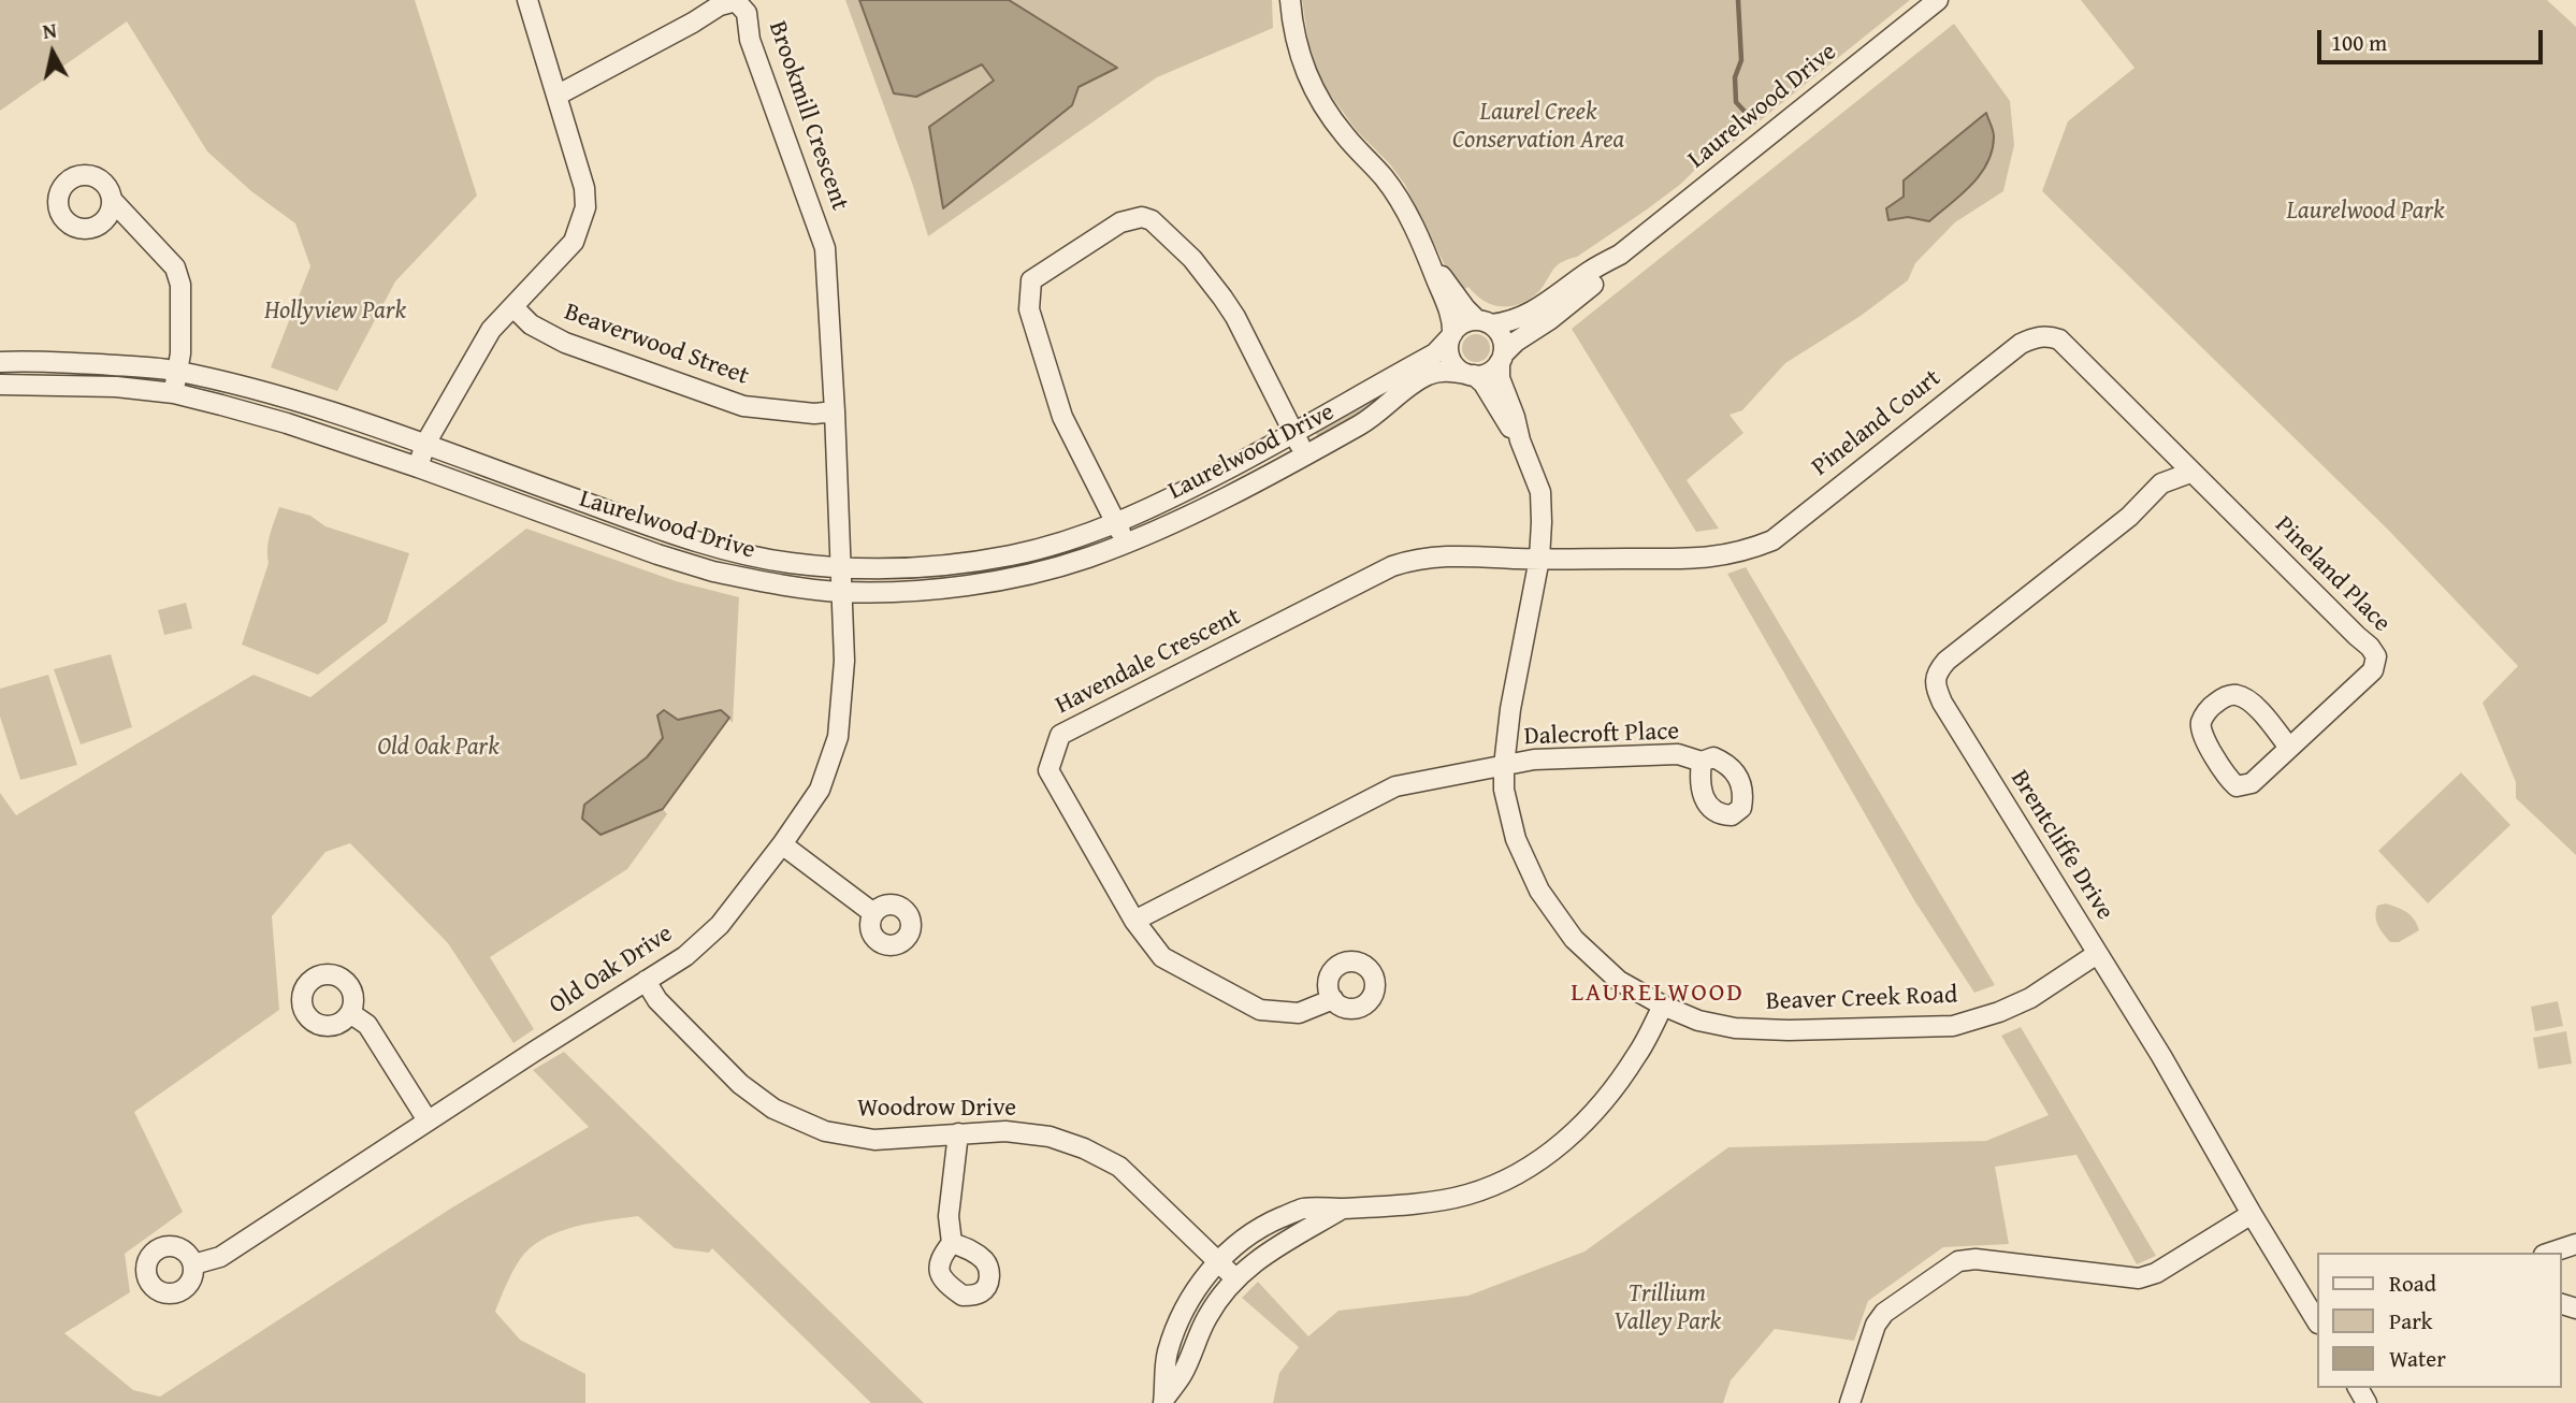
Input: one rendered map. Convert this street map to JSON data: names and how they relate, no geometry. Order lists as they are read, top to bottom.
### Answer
{
  "streets": {
    "street": [
      "Laurelwood Drive",
      "Brookmill Crescent",
      "Beaverwood Street",
      "Pineland Court",
      "Pineland Place",
      "Havendale Crescent",
      "Dalecroft Place",
      "Brentcliffe Drive",
      "Old Oak Drive",
      "Beaver Creek Road",
      "Woodrow Drive"
    ]
  },
  "crossings": [
    ["Laurelwood Drive", "Brookmill Crescent"],
    ["Laurelwood Drive", "Old Oak Drive"],
    ["Laurelwood Drive", "Beaver Creek Road"],
    ["Brookmill Crescent", "Beaverwood Street"],
    ["Brookmill Crescent", "Old Oak Drive"],
    ["Pineland Court", "Pineland Place"],
    ["Pineland Court", "Havendale Crescent"],
    ["Pineland Court", "Brentcliffe Drive"],
    ["Pineland Court", "Beaver Creek Road"],
    ["Pineland Place", "Brentcliffe Drive"],
    ["Havendale Crescent", "Beaver Creek Road"],
    ["Dalecroft Place", "Beaver Creek Road"],
    ["Brentcliffe Drive", "Beaver Creek Road"],
    ["Old Oak Drive", "Woodrow Drive"]
  ],
  "districts": ["LAURELWOOD"],
  "parks": [
    "Laurel Creek Conservation Area",
    "Laurelwood Park",
    "Hollyview Park",
    "Old Oak Park",
    "Trillium Valley Park"
  ],
  "legend": ["Road", "Park", "Water"],
  "scale_bar": "100 m",
  "north": "top"
}
